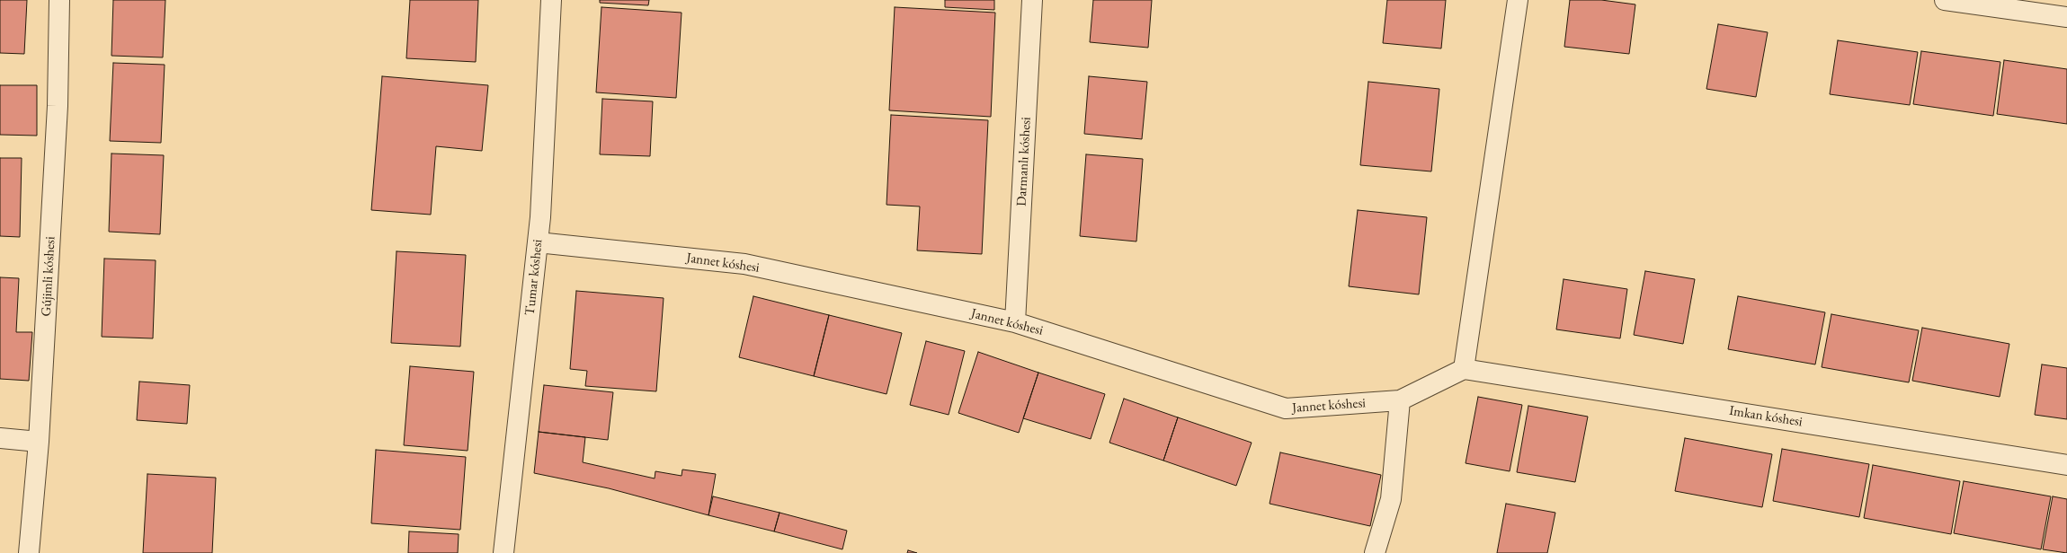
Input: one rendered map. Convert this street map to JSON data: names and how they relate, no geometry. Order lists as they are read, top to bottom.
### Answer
{
  "streets": {
    "street": [
      "Darmanlı kóshesi",
      "Jannet kóshesi",
      "Gújimli kóshesi",
      "Tumar kóshesi",
      "Imkan kóshesi"
    ]
  },
  "crossings": [
    ["Darmanlı kóshesi", "Jannet kóshesi"],
    ["Jannet kóshesi", "Tumar kóshesi"],
    ["Jannet kóshesi", "Imkan kóshesi"]
  ]
}
